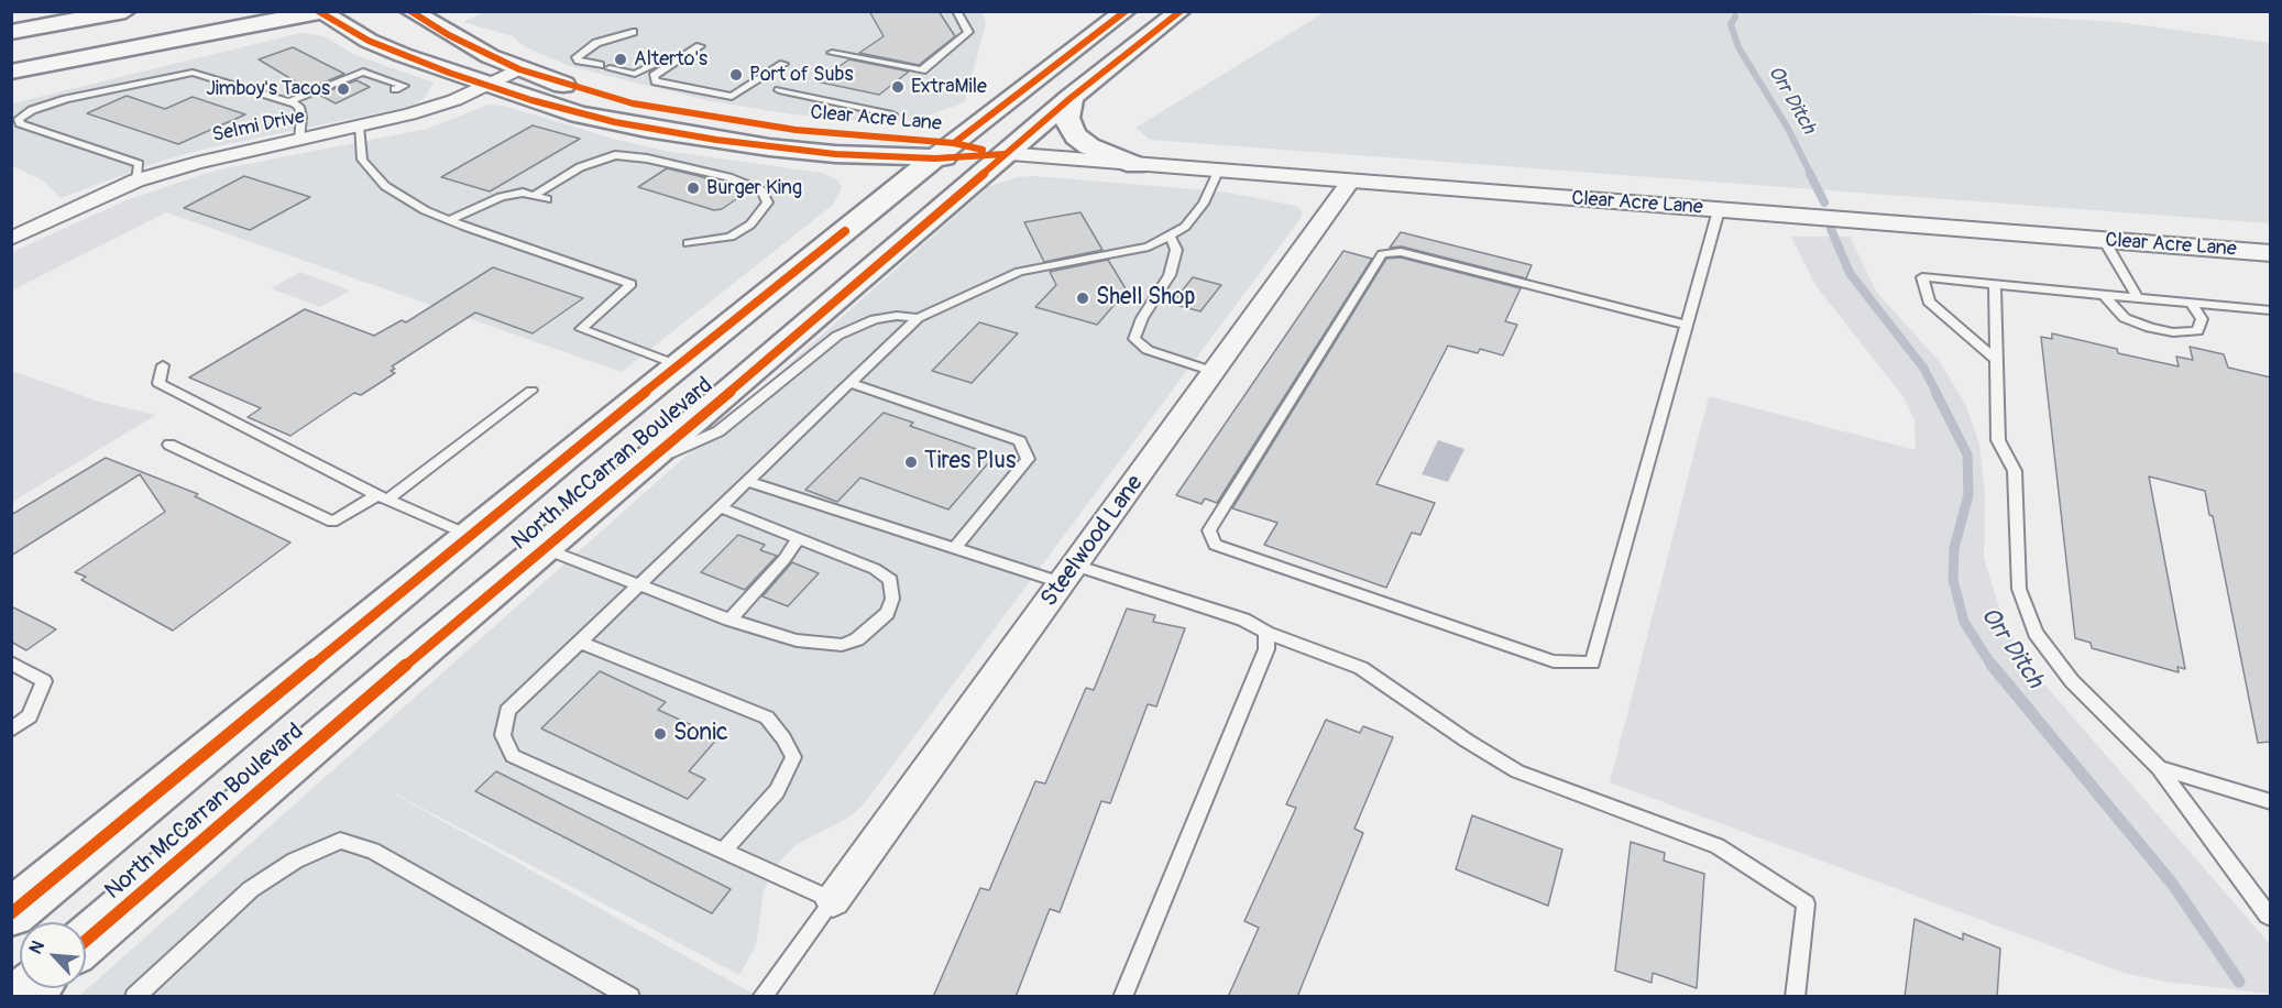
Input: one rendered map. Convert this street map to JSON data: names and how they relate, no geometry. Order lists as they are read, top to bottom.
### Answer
{
  "streets": {
    "main road": ["Clear Acre Lane", "North McCarran Boulevard"],
    "street": ["Selmi Drive", "Steelwood Lane"]
  },
  "crossings": [
    ["Clear Acre Lane", "Selmi Drive"],
    ["Clear Acre Lane", "North McCarran Boulevard"],
    ["Clear Acre Lane", "Steelwood Lane"]
  ],
  "water": ["Orr Ditch"],
  "places": [
    "Alterto's",
    "Port of Subs",
    "ExtraMile",
    "Jimboy's Tacos",
    "Burger King",
    "Shell Shop",
    "Tires Plus",
    "Sonic"
  ],
  "north": "top left"
}
